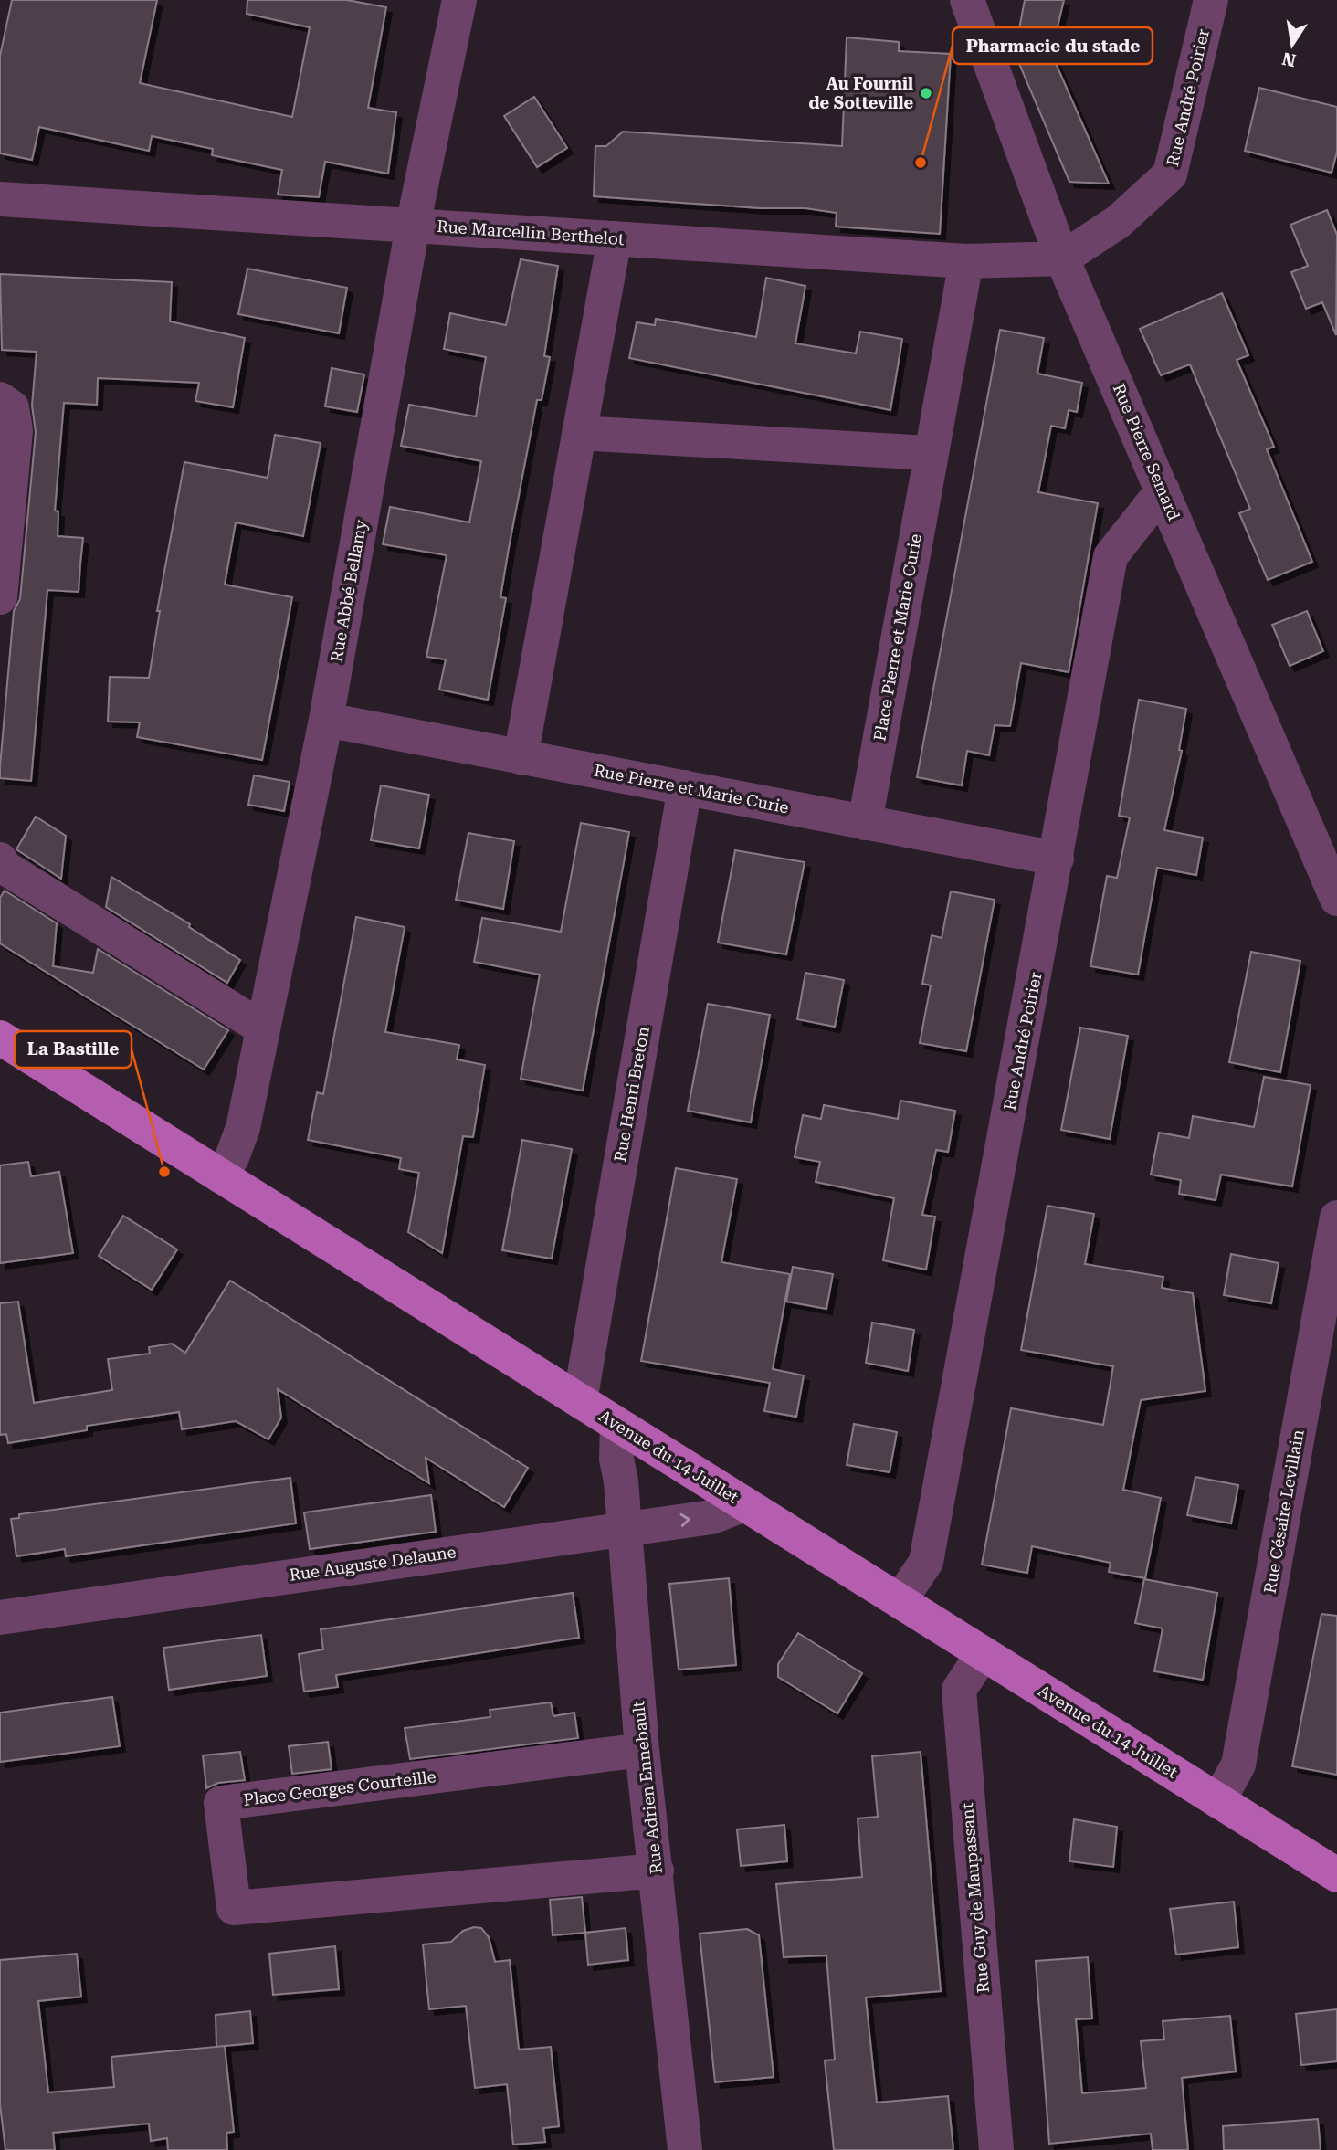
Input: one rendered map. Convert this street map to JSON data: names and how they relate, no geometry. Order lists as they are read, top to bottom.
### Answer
{
  "streets": {
    "main road": ["Avenue du 14 Juillet"],
    "street": [
      "Rue André Poirier",
      "Rue Marcellin Berthelot",
      "Rue Pierre Semard",
      "Rue Abbé Bellamy",
      "Place Pierre et Marie Curie",
      "Rue Pierre et Marie Curie",
      "Rue Henri Breton",
      "Rue Césaire Levillain",
      "Rue Auguste Delaune",
      "Rue Adrien Ennebault",
      "Place Georges Courteille",
      "Rue Guy de Maupassant"
    ]
  },
  "crossings": [
    ["Rue André Poirier", "Rue Marcellin Berthelot"],
    ["Rue André Poirier", "Rue Pierre Semard"],
    ["Rue André Poirier", "Rue Pierre et Marie Curie"],
    ["Rue André Poirier", "Avenue du 14 Juillet"],
    ["Rue Marcellin Berthelot", "Rue Pierre Semard"],
    ["Rue Marcellin Berthelot", "Rue Abbé Bellamy"],
    ["Rue Marcellin Berthelot", "Place Pierre et Marie Curie"],
    ["Rue Abbé Bellamy", "Rue Pierre et Marie Curie"],
    ["Rue Abbé Bellamy", "Avenue du 14 Juillet"],
    ["Place Pierre et Marie Curie", "Rue Pierre et Marie Curie"],
    ["Rue Pierre et Marie Curie", "Rue Henri Breton"],
    ["Rue Henri Breton", "Avenue du 14 Juillet"],
    ["Avenue du 14 Juillet", "Rue Césaire Levillain"],
    ["Avenue du 14 Juillet", "Rue Auguste Delaune"],
    ["Avenue du 14 Juillet", "Rue Adrien Ennebault"],
    ["Avenue du 14 Juillet", "Rue Guy de Maupassant"],
    ["Rue Auguste Delaune", "Rue Adrien Ennebault"],
    ["Rue Adrien Ennebault", "Place Georges Courteille"]
  ],
  "places": ["Au Fournil de Sotteville", "Pharmacie du stade", "La Bastille"],
  "north": "bottom"
}
